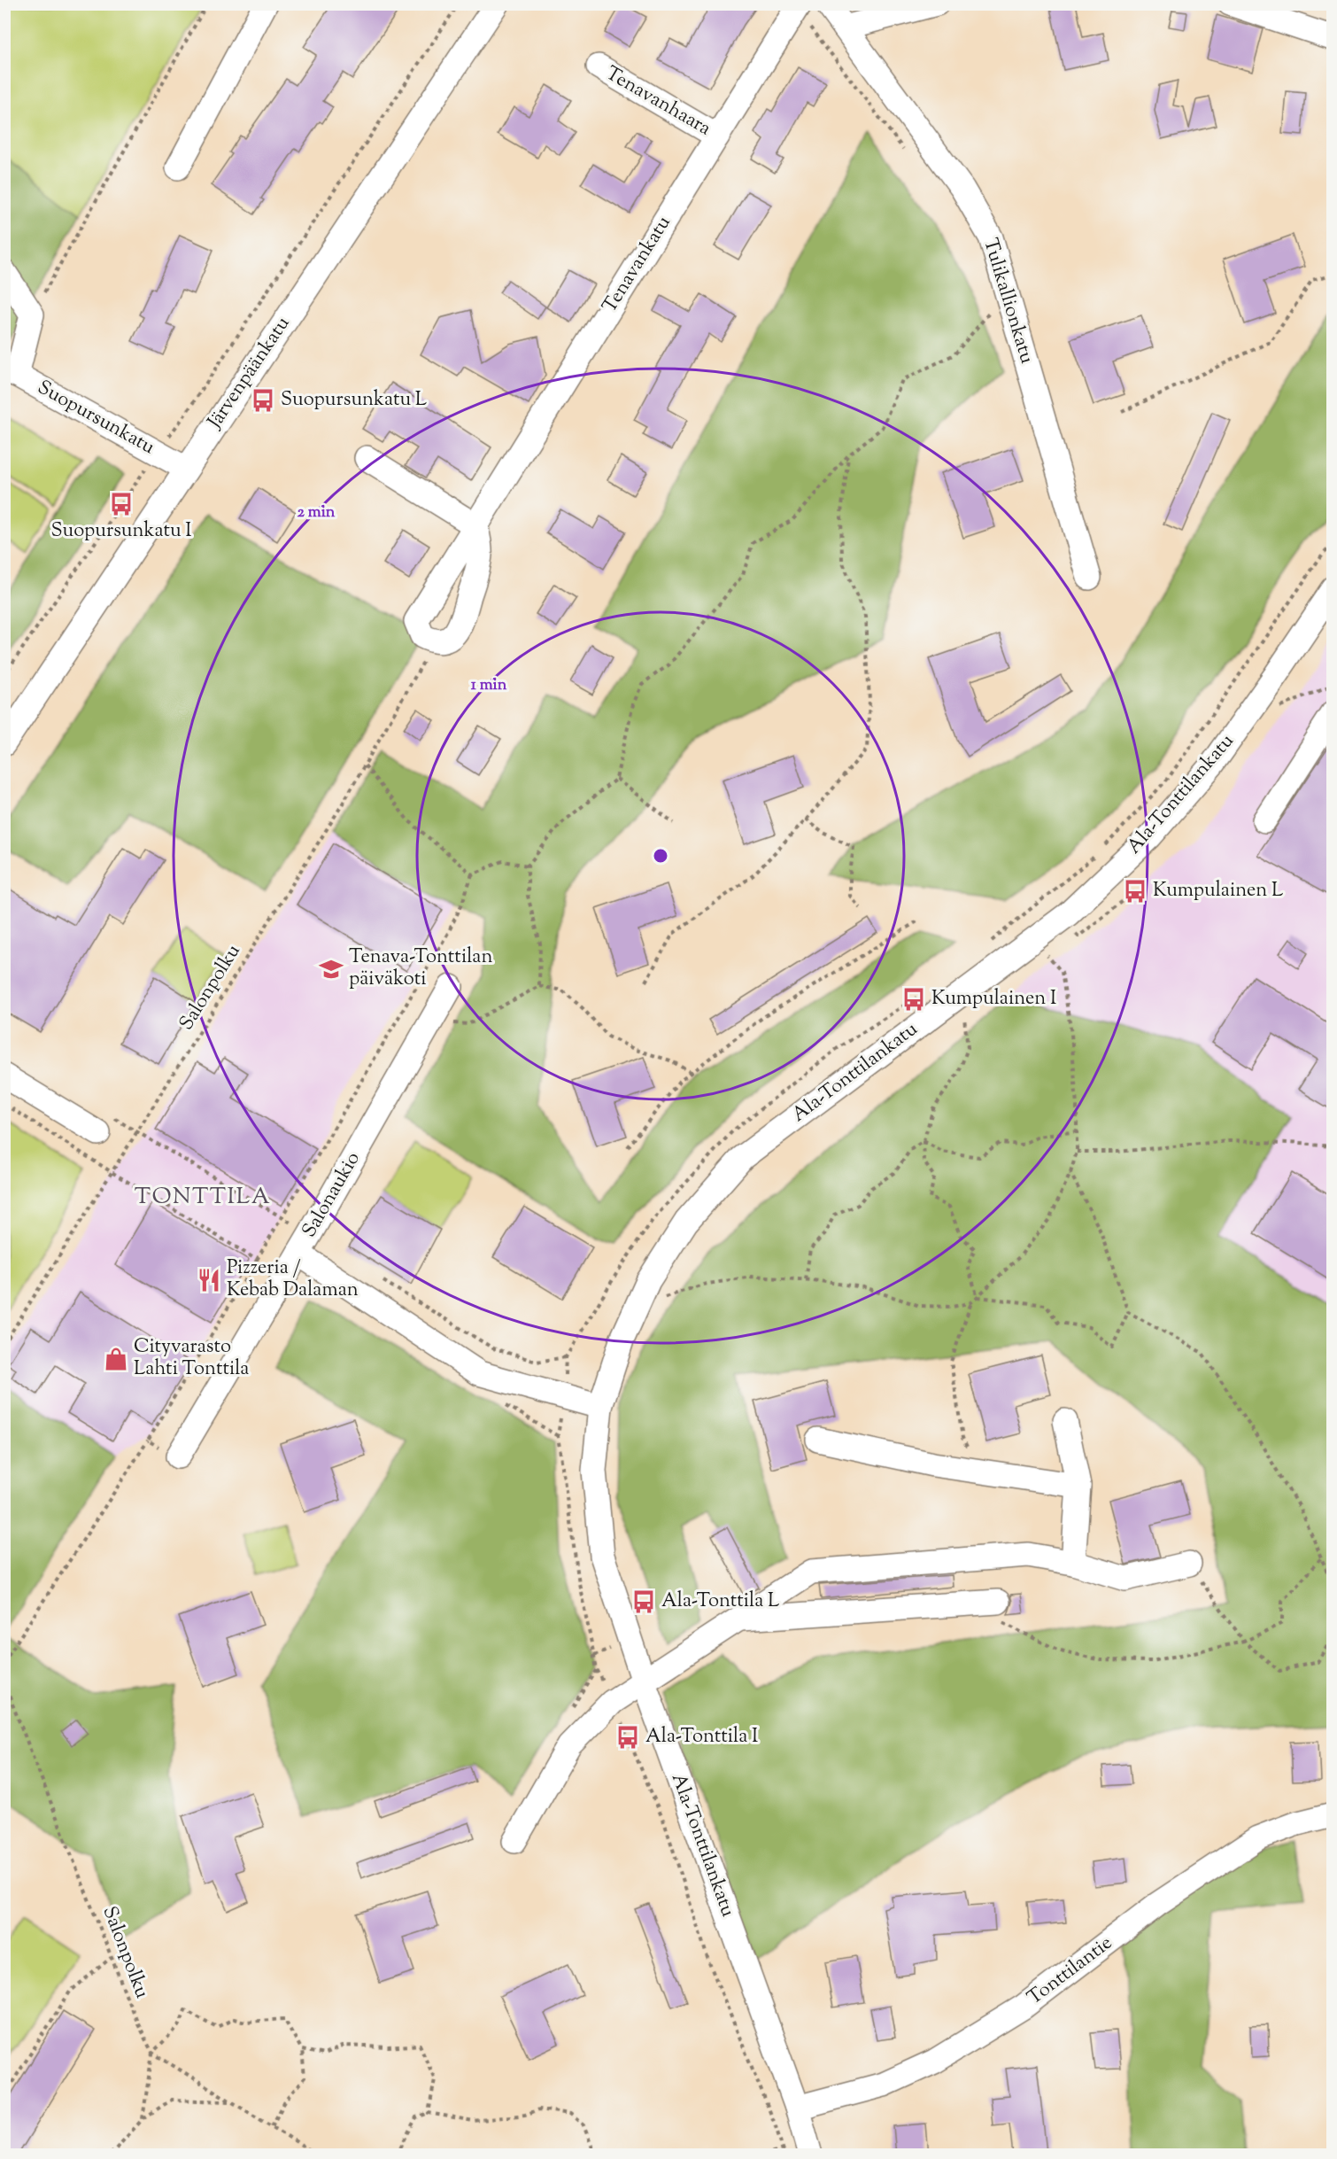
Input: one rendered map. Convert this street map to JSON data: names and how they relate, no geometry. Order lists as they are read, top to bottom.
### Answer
{
  "streets": {
    "street": [
      "Tenavanhaara",
      "Tenavankatu",
      "Tulikallionkatu",
      "Järvenpäänkatu",
      "Suopursunkatu",
      "Ala-Tonttilankatu",
      "Salonaukio",
      "Tonttilantie"
    ],
    "path": ["Salonpolku"]
  },
  "crossings": [
    ["Tenavanhaara", "Tenavankatu"],
    ["Tenavankatu", "Salonpolku"],
    ["Järvenpäänkatu", "Suopursunkatu"],
    ["Ala-Tonttilankatu", "Tonttilantie"]
  ],
  "districts": ["TONTTILA"],
  "places": {
    "bus stop": [
      "Suopursunkatu L",
      "Suopursunkatu I",
      "Kumpulainen L",
      "Kumpulainen I",
      "Ala-Tonttila L",
      "Ala-Tonttila I"
    ],
    "school or university": ["Tenava-Tonttilan päiväkoti"],
    "restaurant": ["Pizzeria / Kebab Dalaman"],
    "shop": ["Cityvarasto Lahti Tonttila"]
  },
  "rings": ["2 min", "1 min"]
}
